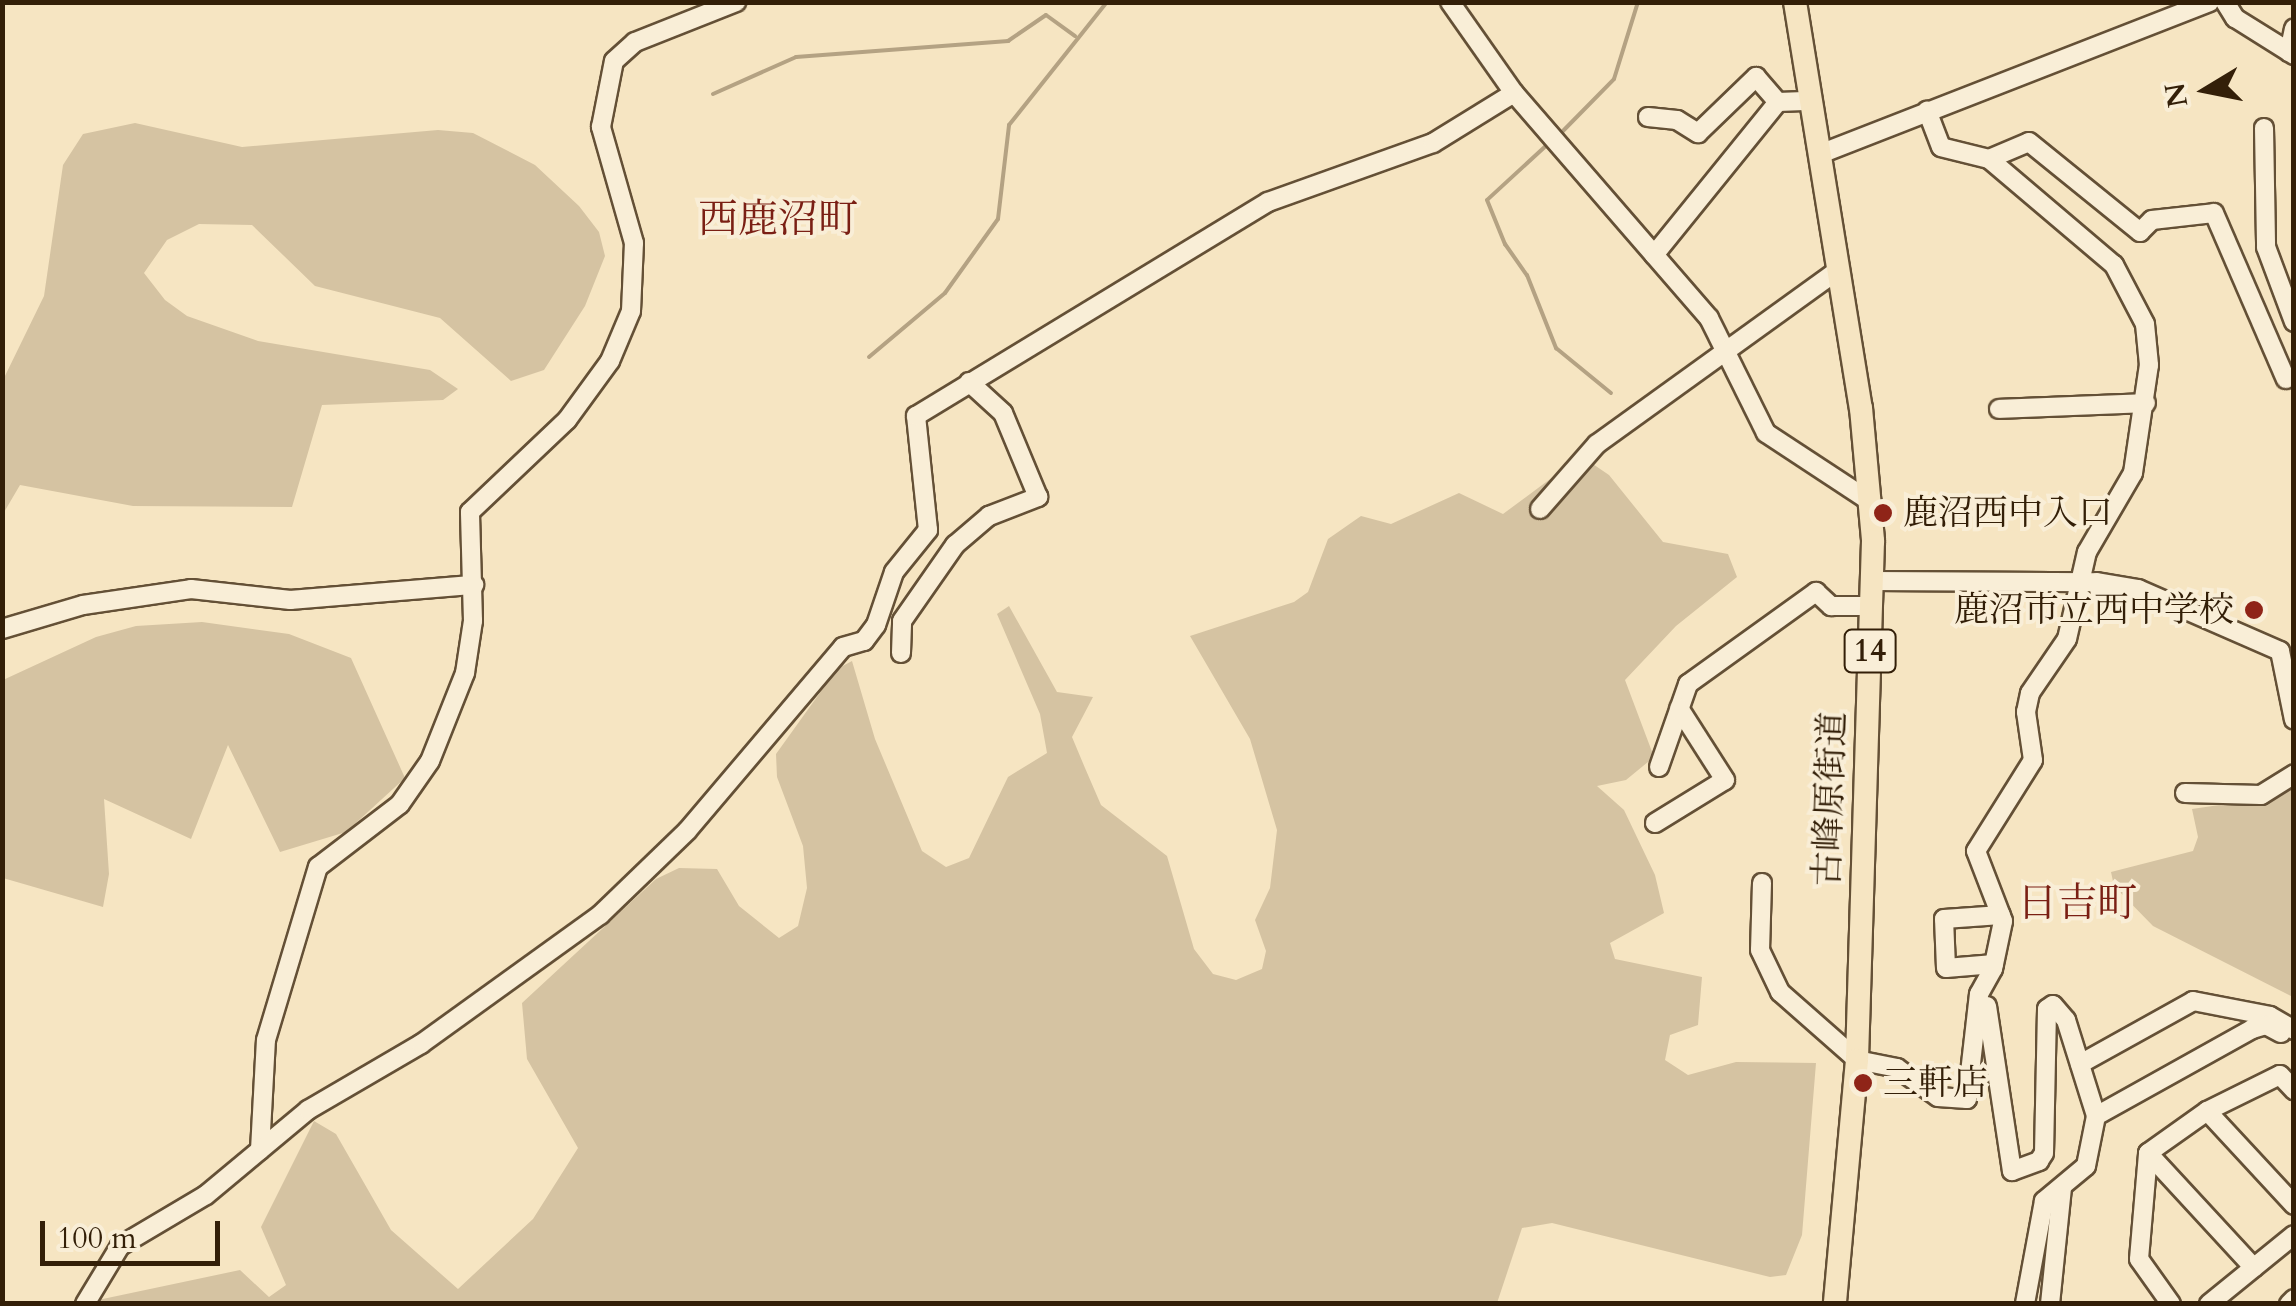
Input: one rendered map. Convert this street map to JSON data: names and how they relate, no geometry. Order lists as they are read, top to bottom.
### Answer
{
  "streets": {
    "main road": ["14", "古峰原街道"]
  },
  "districts": ["西鹿沼町", "日吉町"],
  "places": ["鹿沼西中入口", "鹿沼市立西中学校", "三軒店"],
  "scale_bar": "100 m",
  "north": "left"
}
